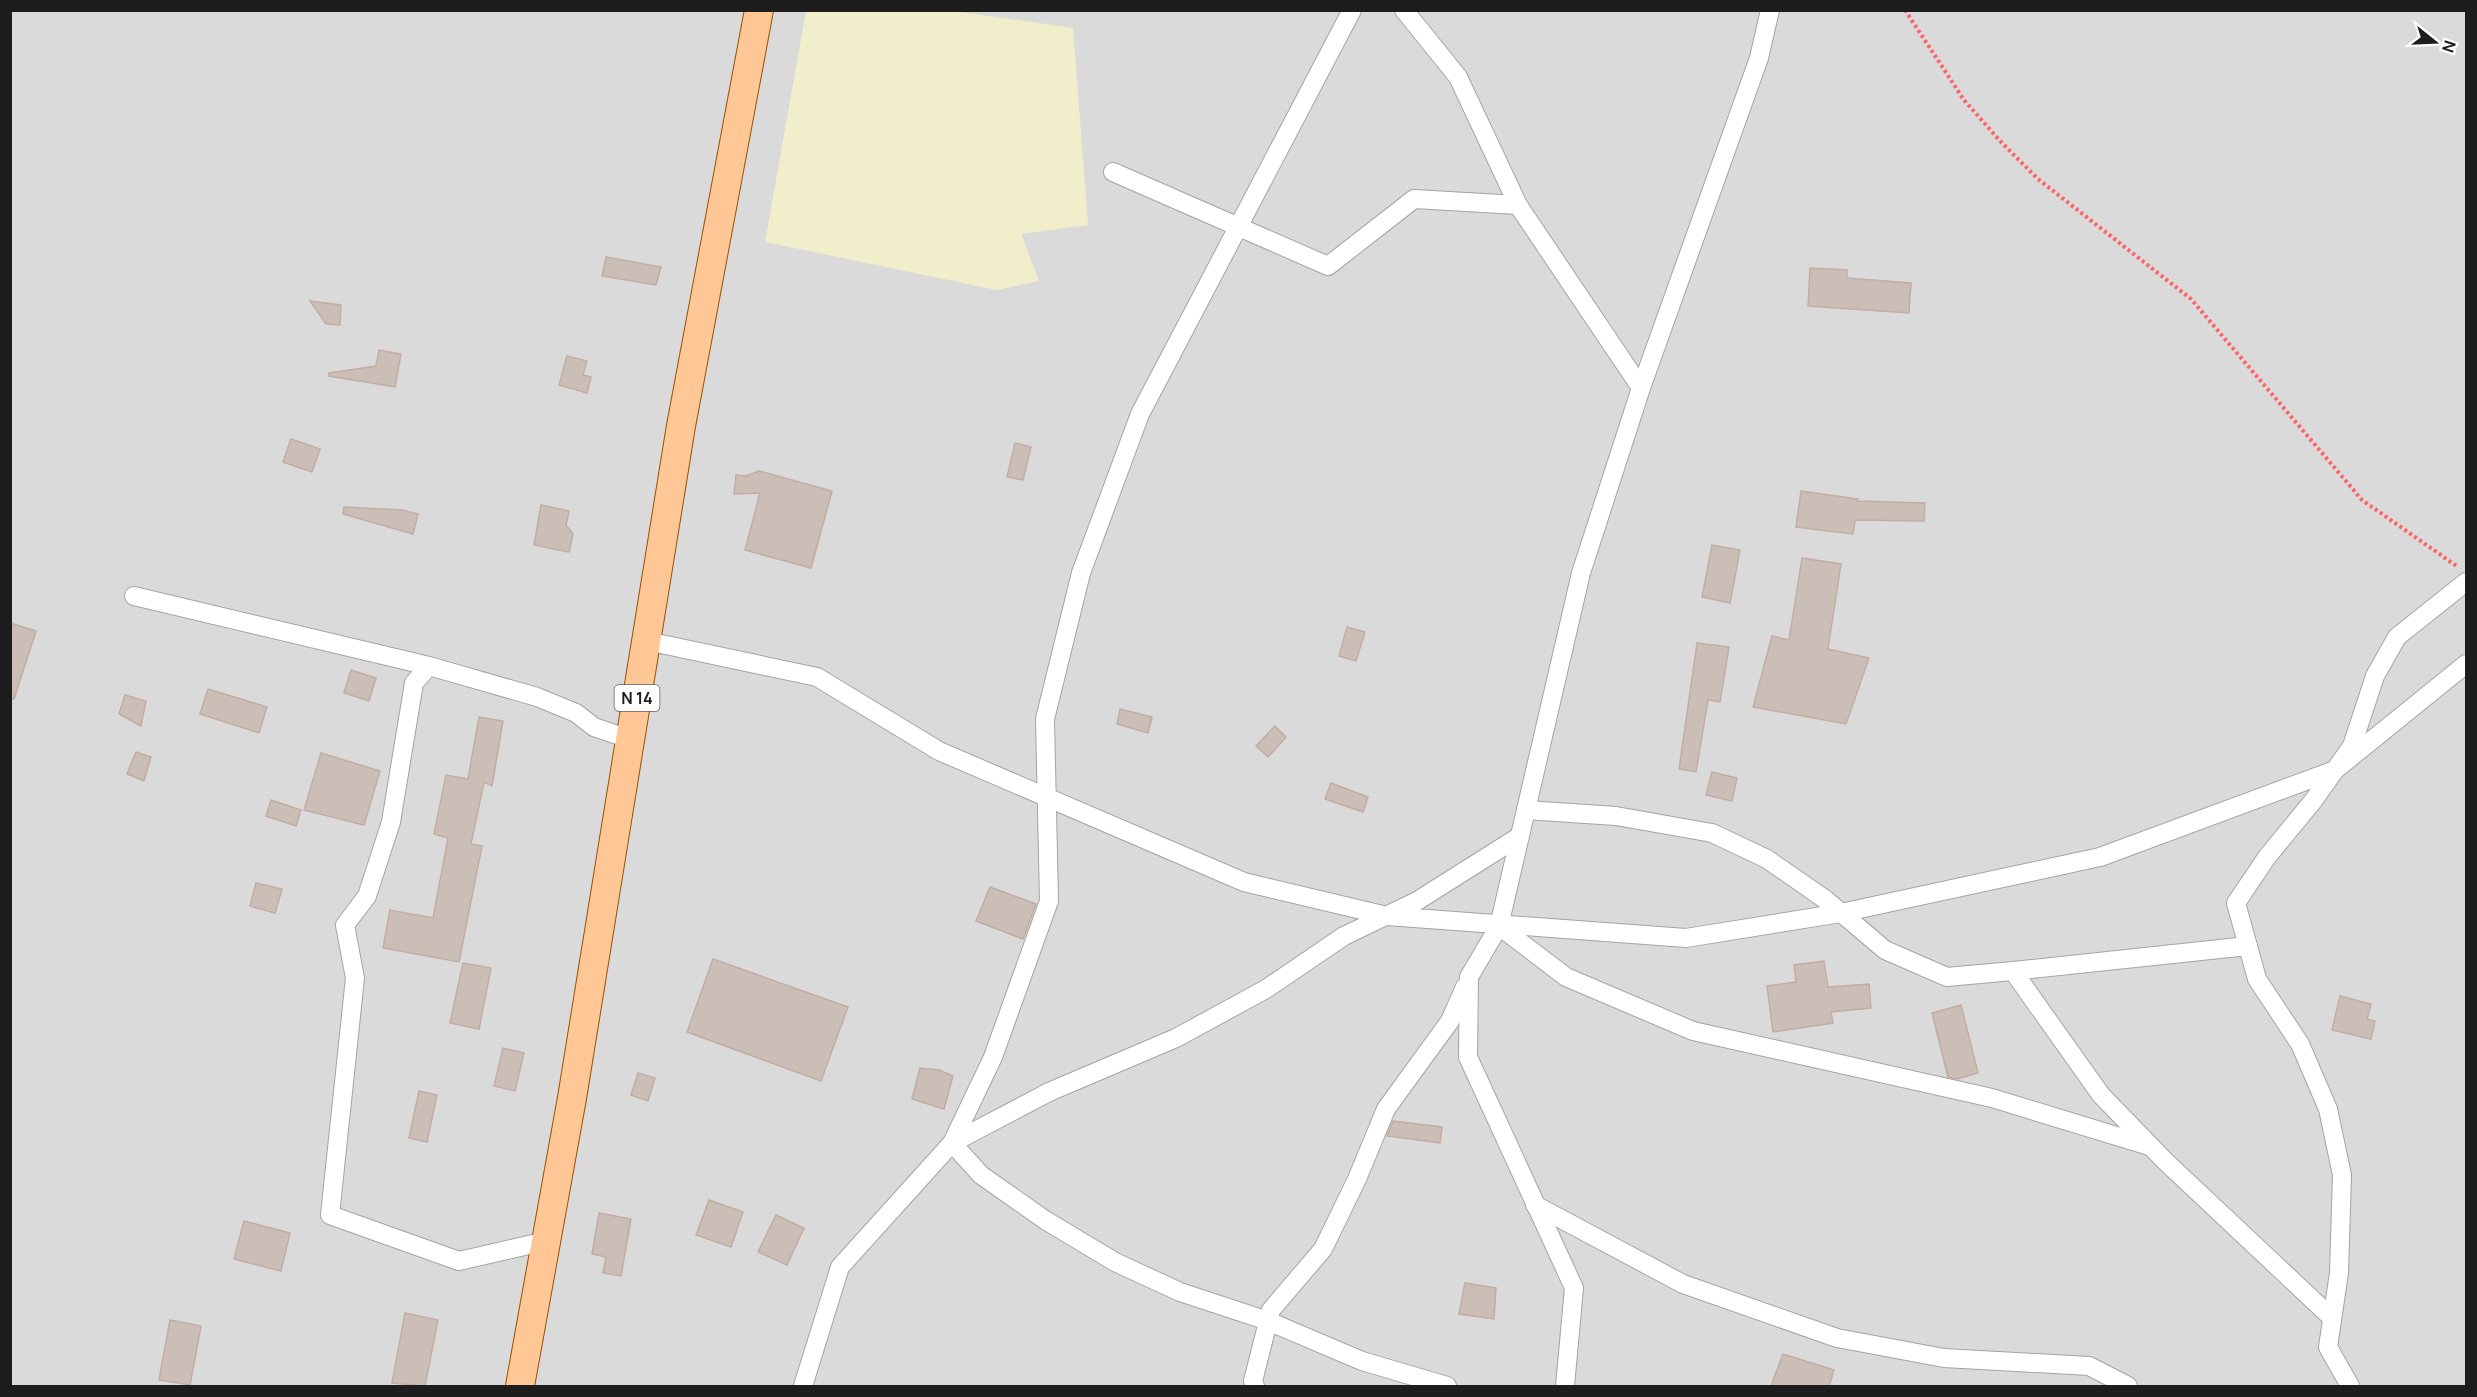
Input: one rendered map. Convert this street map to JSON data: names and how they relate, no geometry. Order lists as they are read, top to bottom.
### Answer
{
  "streets": {
    "main road": ["N 14"]
  },
  "north": "right"
}
